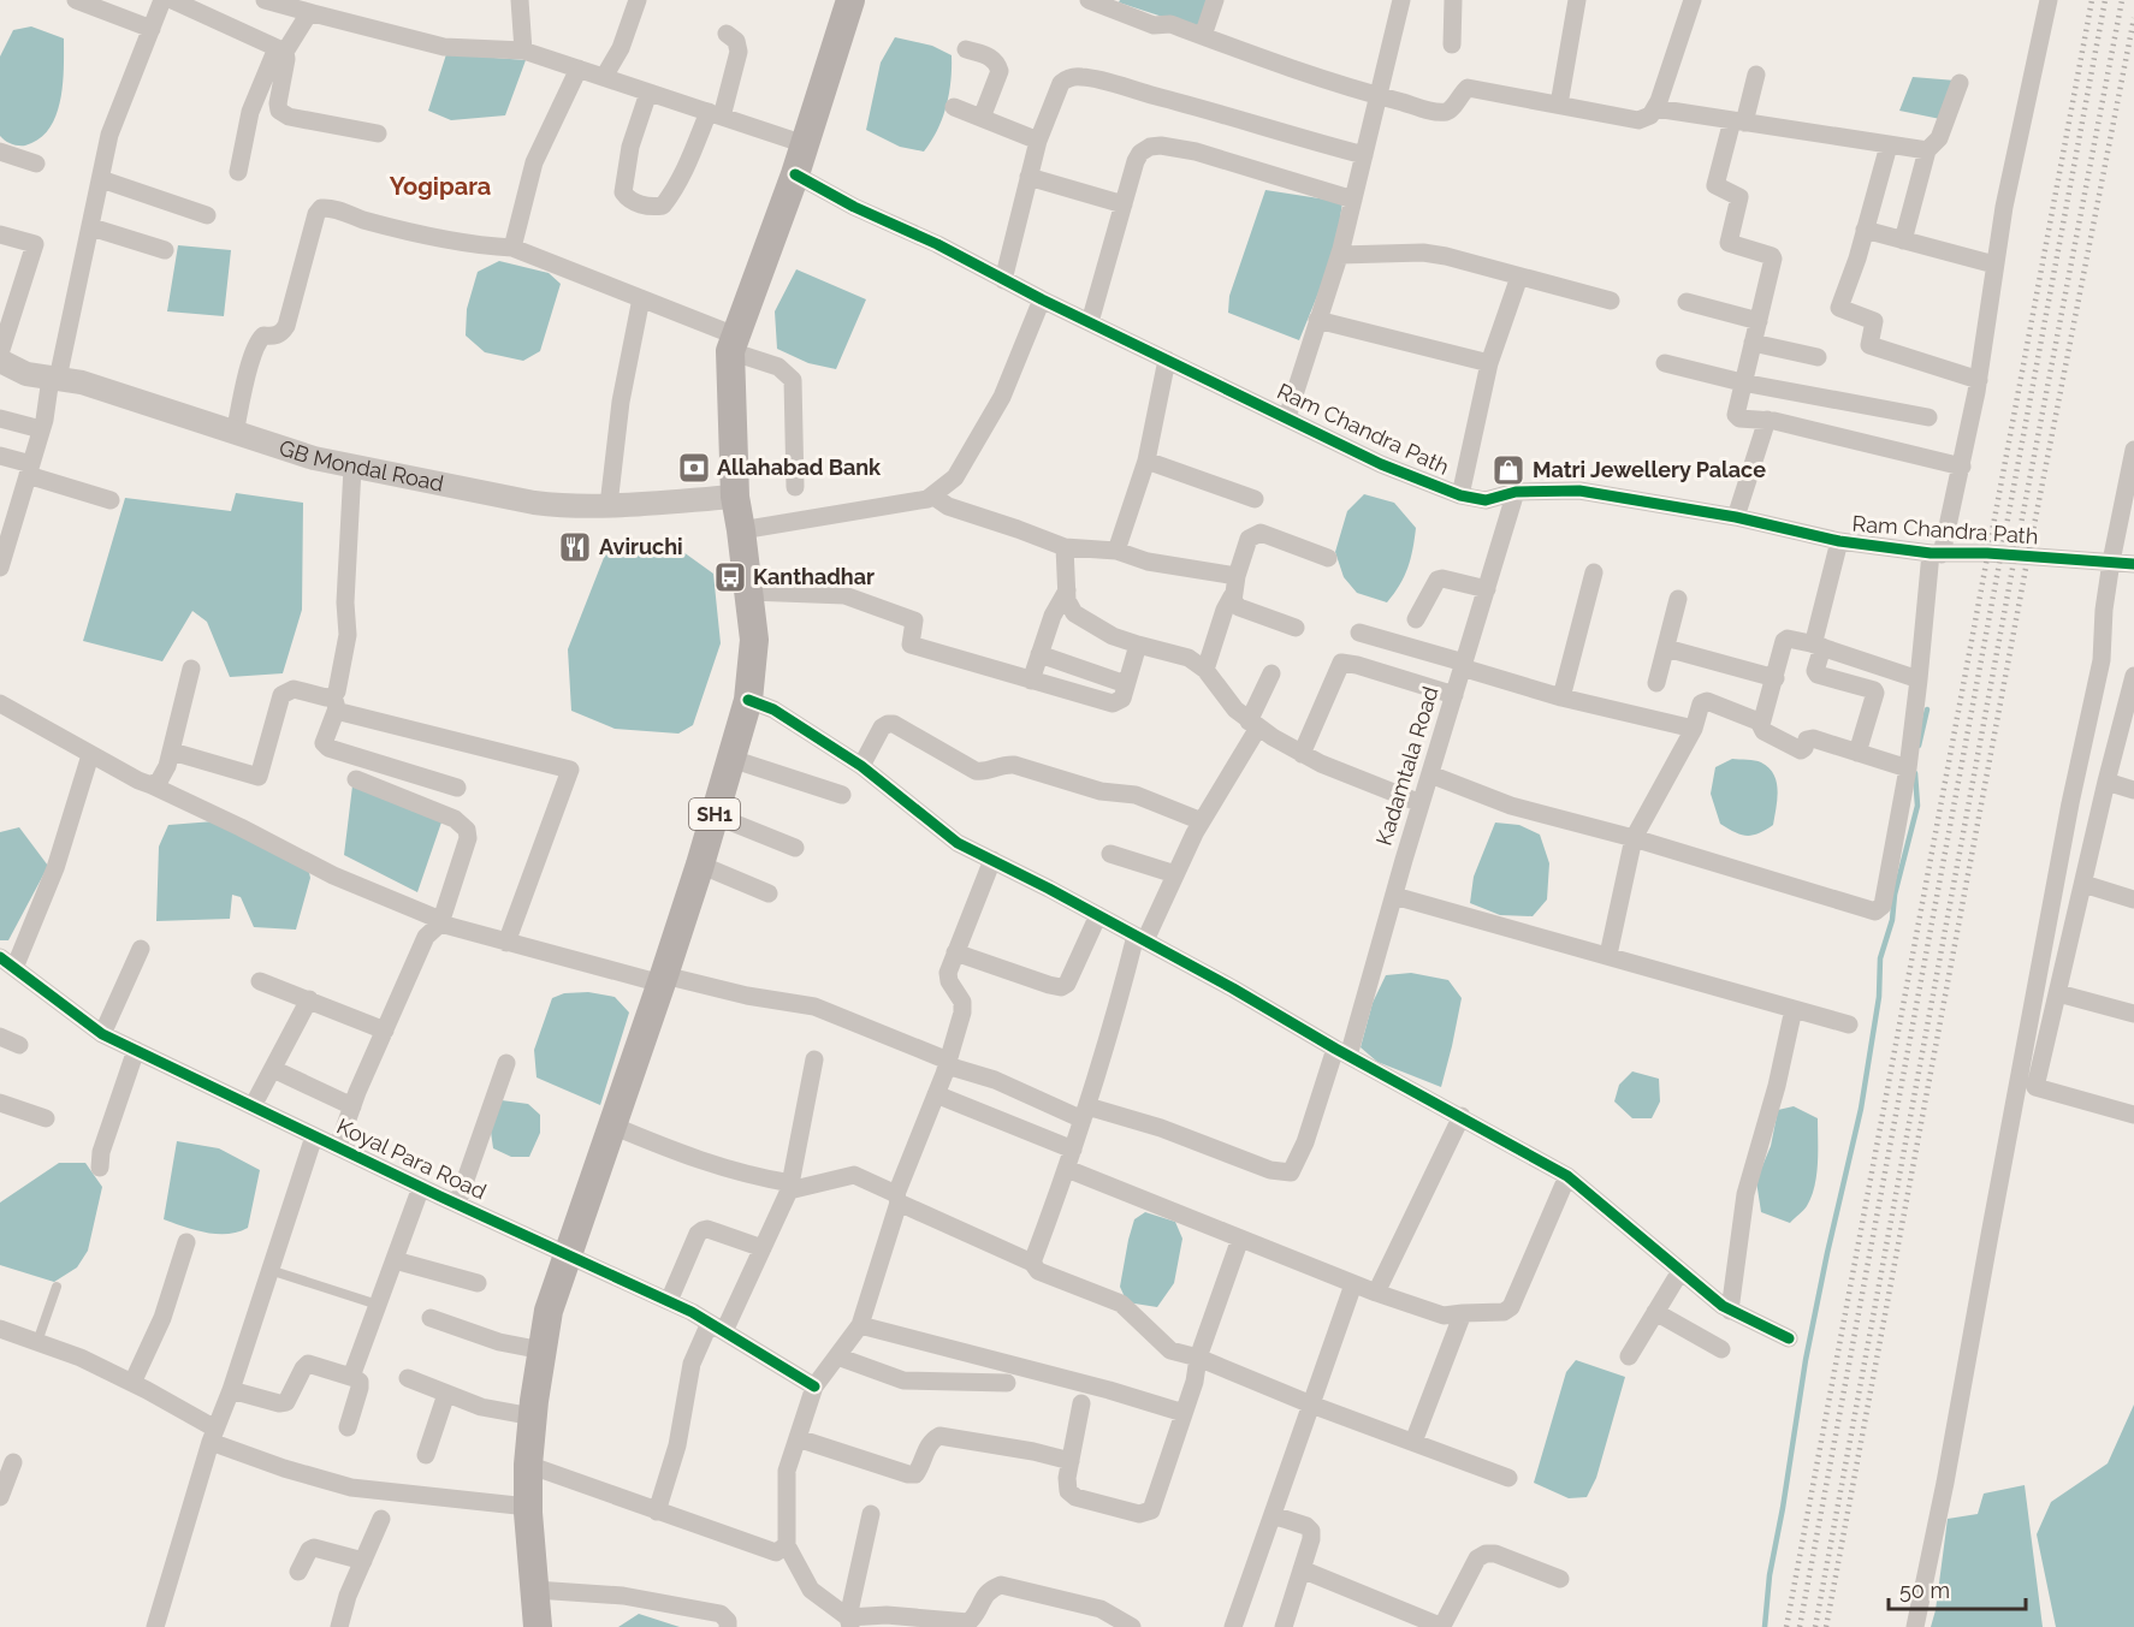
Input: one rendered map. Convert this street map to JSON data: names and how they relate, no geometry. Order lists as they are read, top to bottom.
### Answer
{
  "streets": {
    "main road": ["SH1"],
    "street": [
      "Ram Chandra Path",
      "GB Mondal Road",
      "Kadamtala Road",
      "Koyal Para Road"
    ]
  },
  "crossings": [
    ["Ram Chandra Path", "Kadamtala Road"],
    ["Ram Chandra Path", "SH1"],
    ["GB Mondal Road", "SH1"],
    ["SH1", "Koyal Para Road"]
  ],
  "districts": ["Yogipara"],
  "places": {
    "bank": ["Allahabad Bank"],
    "shop": ["Matri Jewellery Palace"],
    "restaurant": ["Aviruchi"],
    "bus stop": ["Kanthadhar"]
  },
  "scale_bar": "50 m"
}
